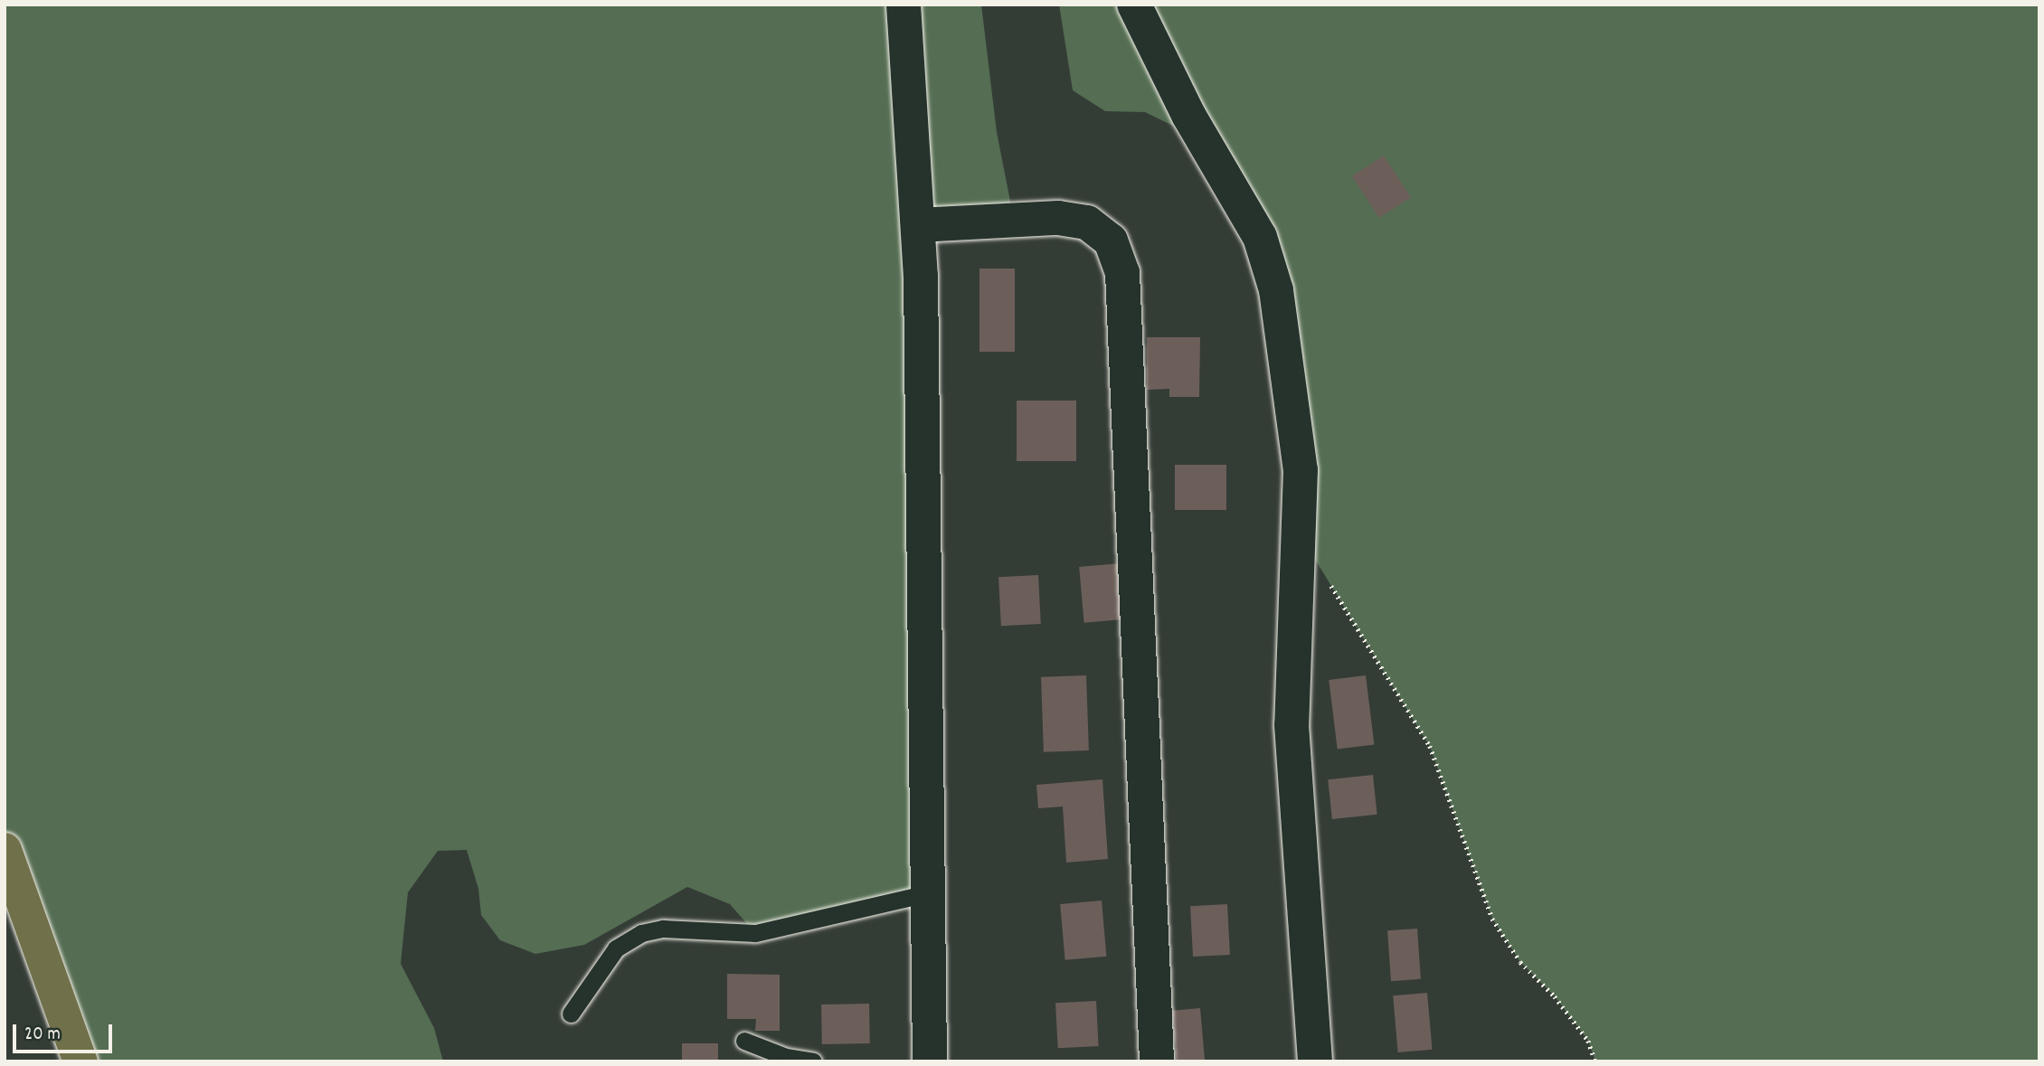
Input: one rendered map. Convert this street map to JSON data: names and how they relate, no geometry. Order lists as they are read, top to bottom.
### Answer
{
  "scale_bar": "20 m"
}
